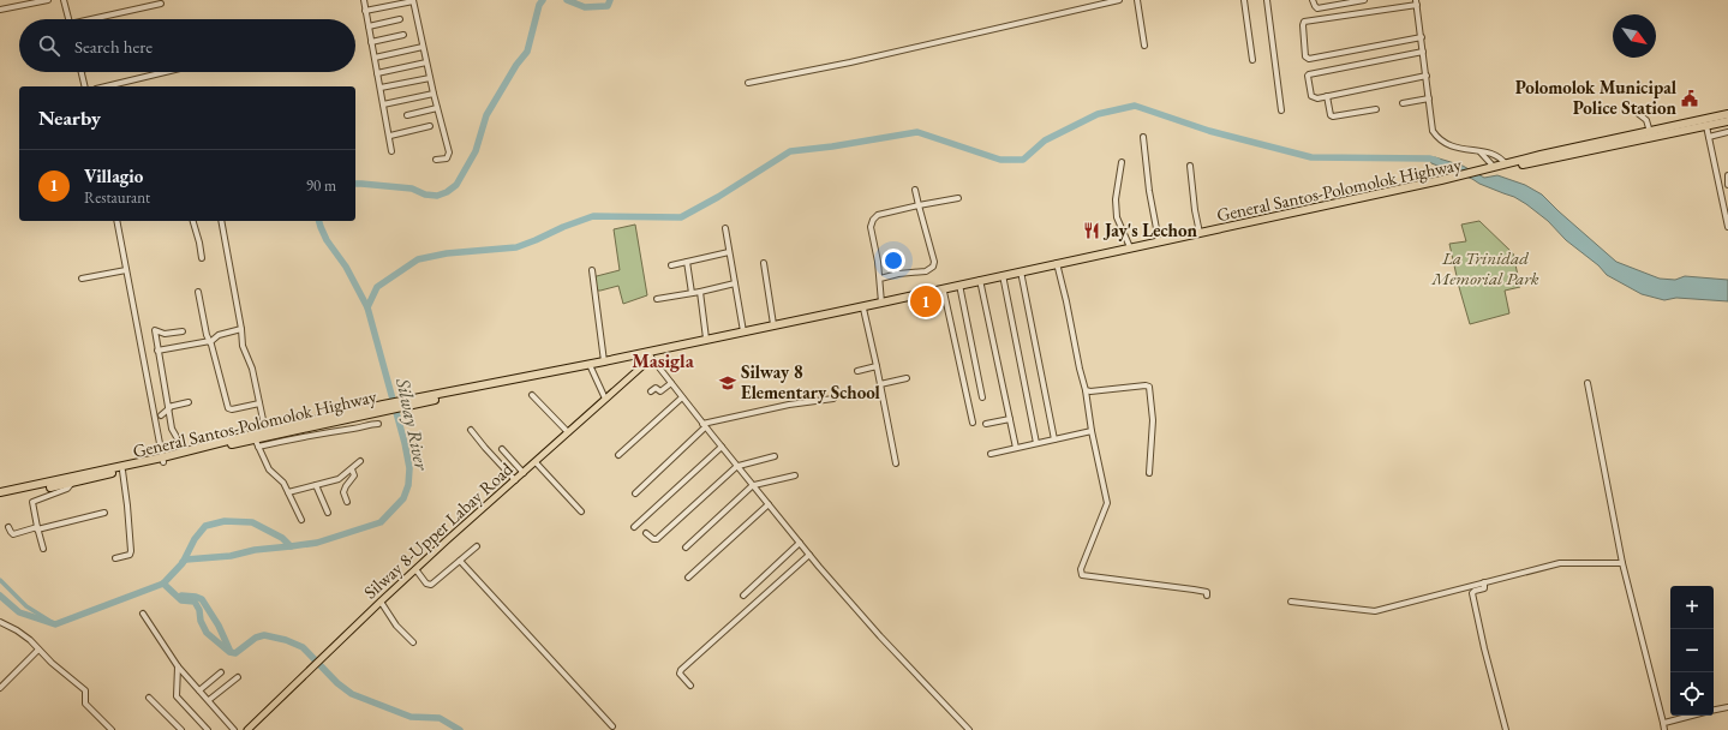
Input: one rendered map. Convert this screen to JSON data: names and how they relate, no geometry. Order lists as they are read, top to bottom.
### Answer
{
  "streets": {
    "highway": ["General Santos-Polomolok Highway"],
    "main road": ["Silway 8-Upper Labay Road"]
  },
  "districts": ["Masigla"],
  "water": ["Silway River"],
  "parks": ["La Trinidad Memorial Park"],
  "places": {
    "public building": ["Polomolok Municipal Police Station"],
    "restaurant": ["Jay's Lechon"],
    "school or university": ["Silway 8 Elementary School"]
  },
  "north": "bottom right",
  "page": {
    "search": "Search here",
    "heading": "Nearby",
    "list": [
      {
        "mark": "1",
        "name": "Villagio",
        "note": "Restaurant",
        "value": "90 m"
      }
    ],
    "pins": "1",
    "map_buttons": ["+", "−"]
  }
}
